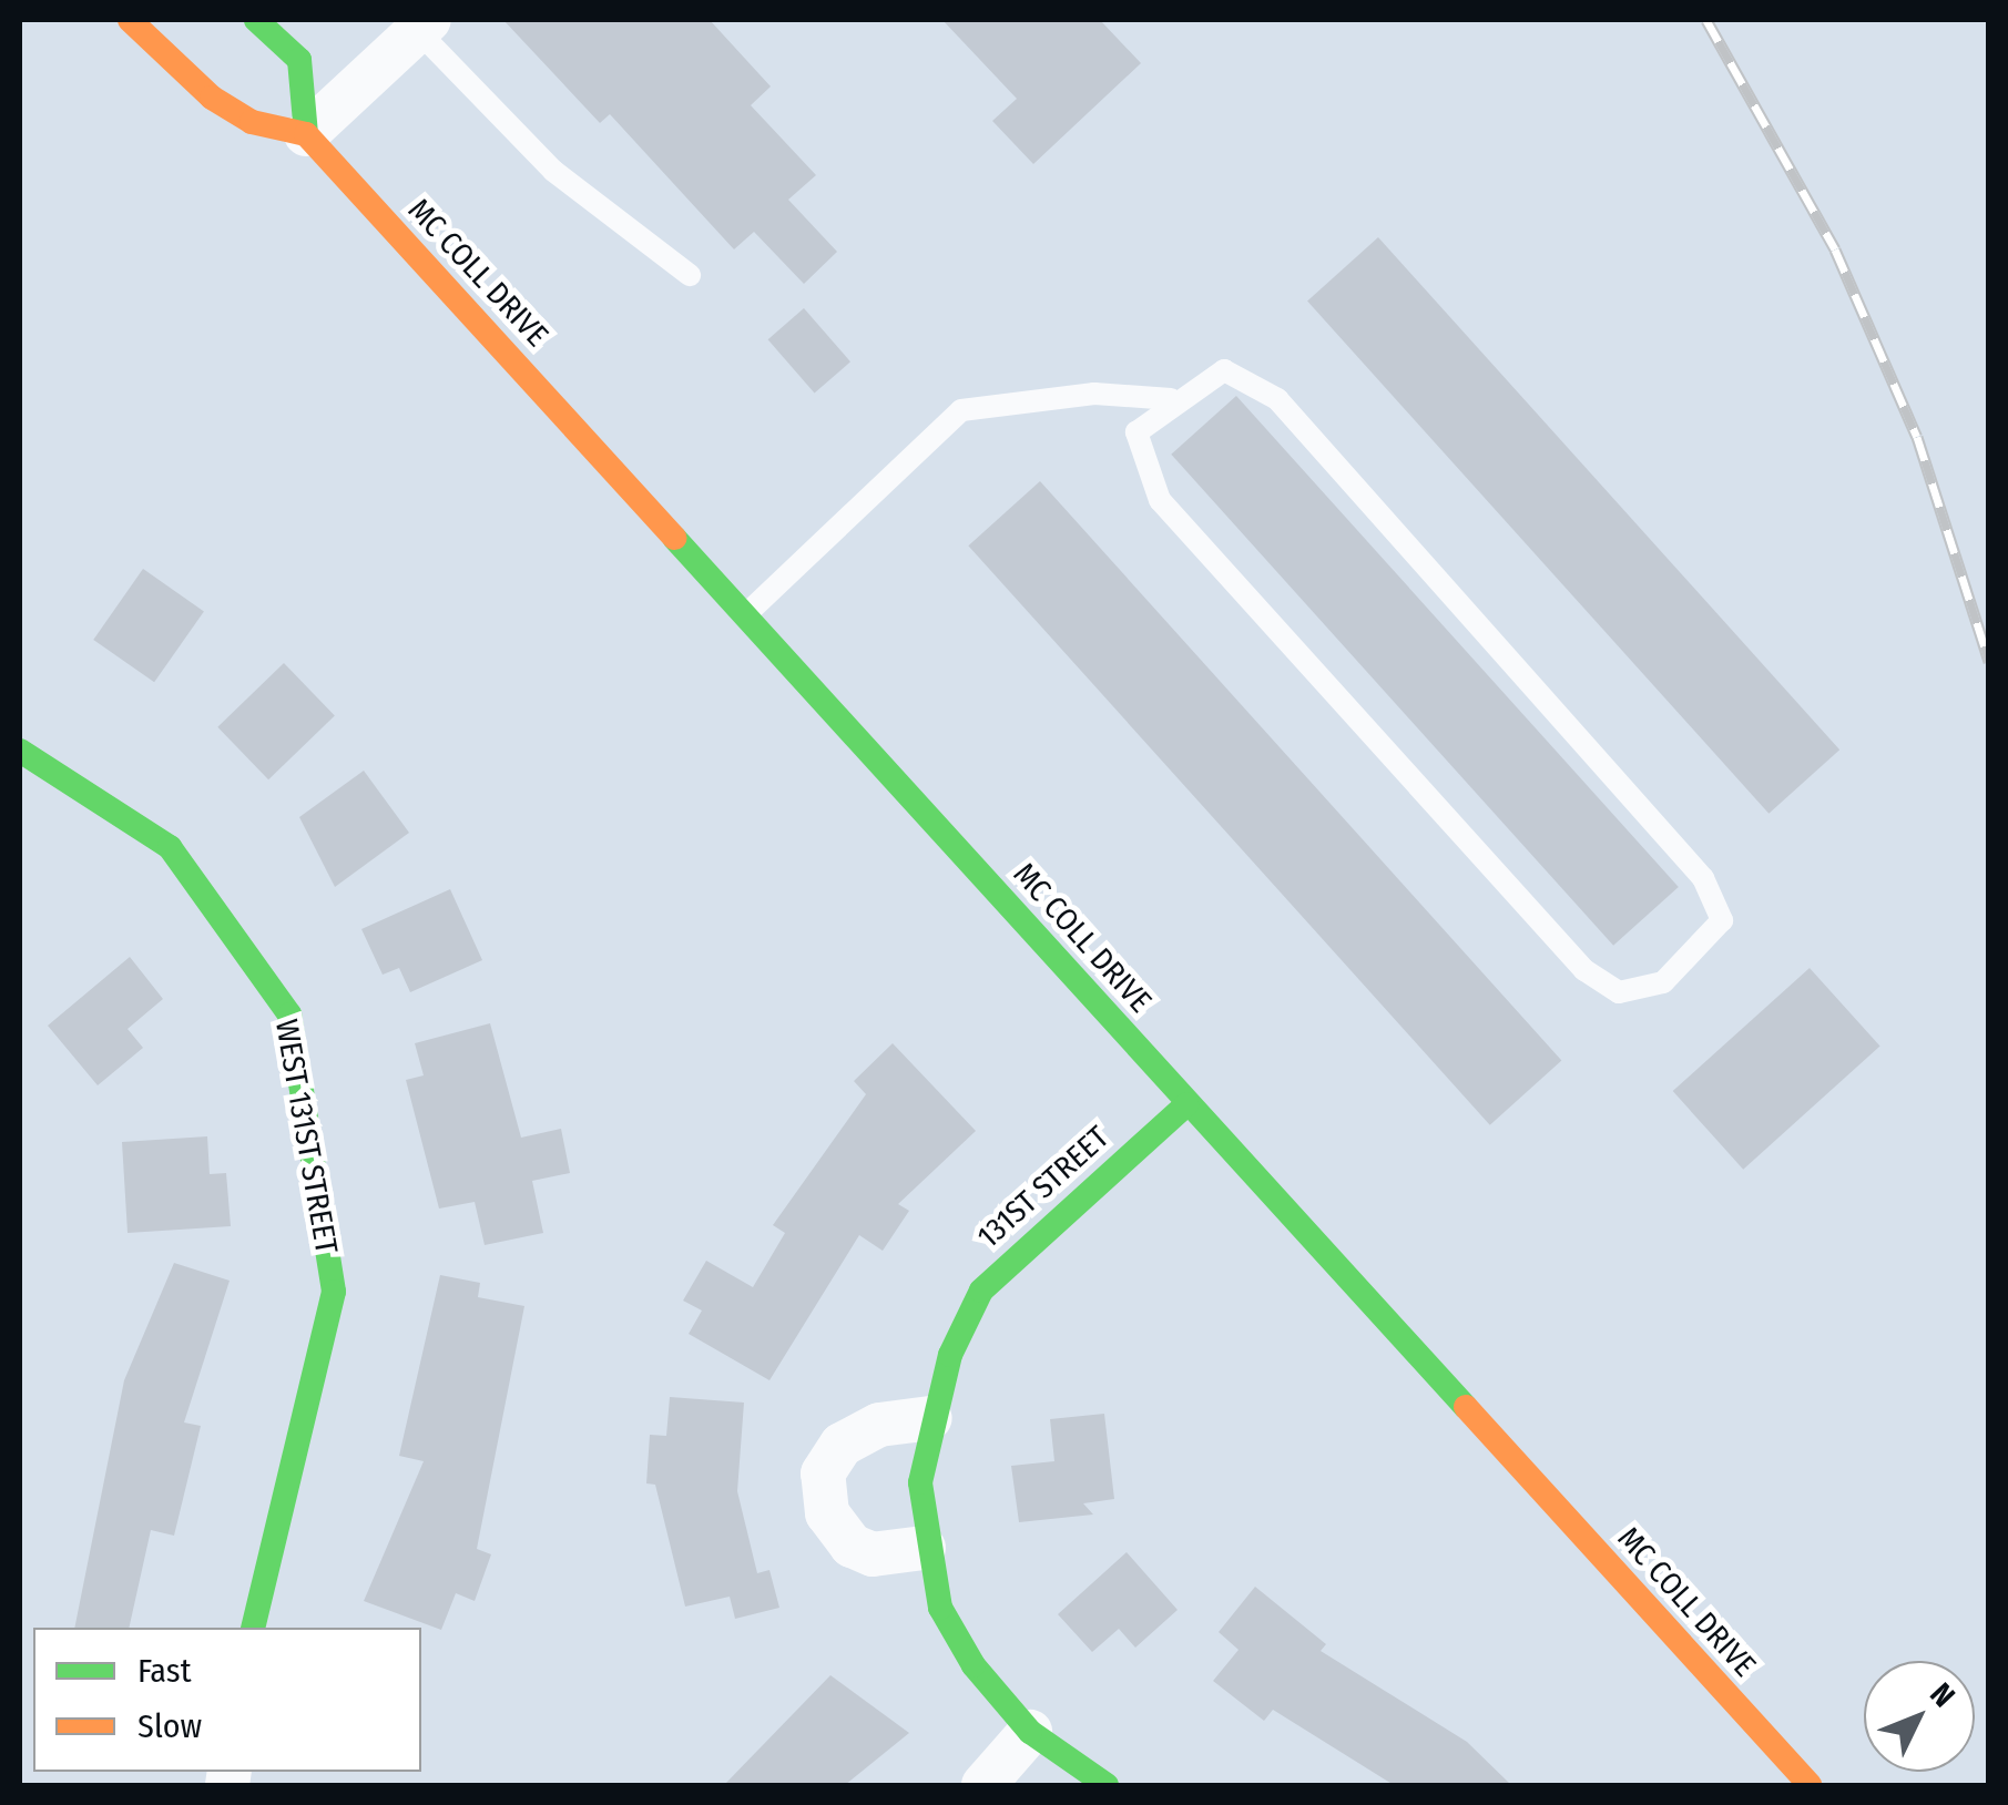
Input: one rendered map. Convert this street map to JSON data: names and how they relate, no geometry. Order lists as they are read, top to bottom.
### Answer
{
  "streets": {
    "main road": ["MC COLL DRIVE", "WEST 131ST STREET", "131ST STREET"]
  },
  "crossings": [
    ["MC COLL DRIVE", "131ST STREET"]
  ],
  "legend": ["Fast", "Slow"],
  "north": "top right"
}
